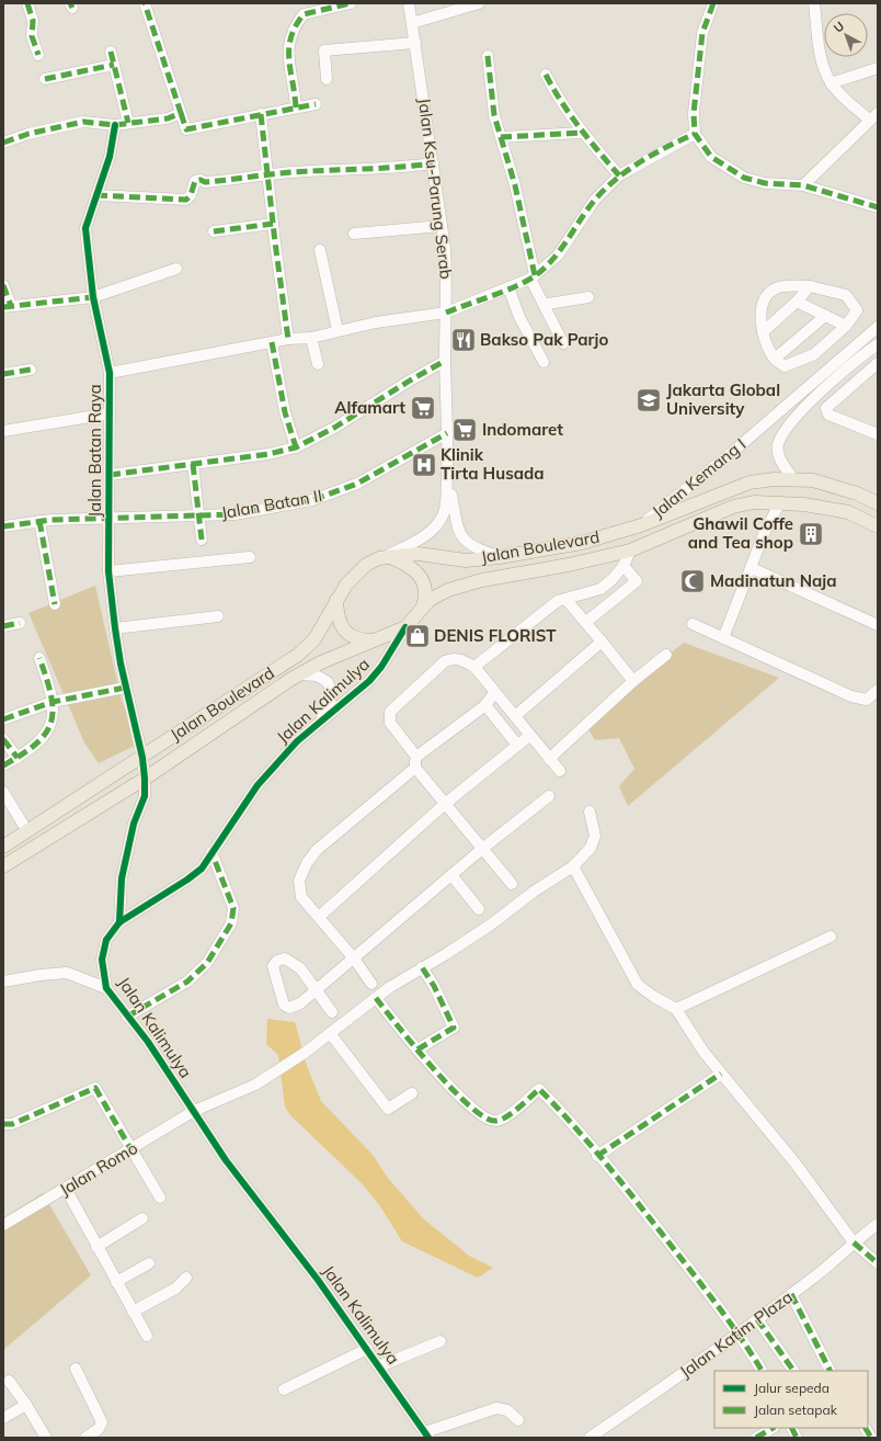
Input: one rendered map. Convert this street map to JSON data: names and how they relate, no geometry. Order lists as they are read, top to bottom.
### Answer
{
  "streets": {
    "main road": ["Jalan Boulevard"],
    "street": [
      "Jalan Ksu-Parung Serab",
      "Jalan Batan Raya",
      "Jalan Kemang I",
      "Jalan Batan II",
      "Jalan Kalimulya",
      "Jalan Romo",
      "Jalan Katim Plaza"
    ]
  },
  "crossings": [
    ["Jalan Ksu-Parung Serab", "Jalan Batan II"],
    ["Jalan Ksu-Parung Serab", "Jalan Boulevard"],
    ["Jalan Ksu-Parung Serab", "Jalan Kalimulya"],
    ["Jalan Batan Raya", "Jalan Batan II"],
    ["Jalan Batan Raya", "Jalan Boulevard"],
    ["Jalan Batan Raya", "Jalan Kalimulya"],
    ["Jalan Kemang I", "Jalan Boulevard"],
    ["Jalan Boulevard", "Jalan Kalimulya"],
    ["Jalan Kalimulya", "Jalan Romo"]
  ],
  "places": {
    "restaurant": ["Bakso Pak Parjo"],
    "school or university": ["Jakarta Global University"],
    "supermarket": ["Alfamart", "Indomaret"],
    "hospital": ["Klinik Tirta Husada"],
    "building": ["Ghawil Coffe and Tea shop"],
    "mosque": ["Madinatun Naja"],
    "shop": ["DENIS FLORIST"]
  },
  "legend": ["Jalur sepeda", "Jalan setapak"],
  "north": "top left"
}
